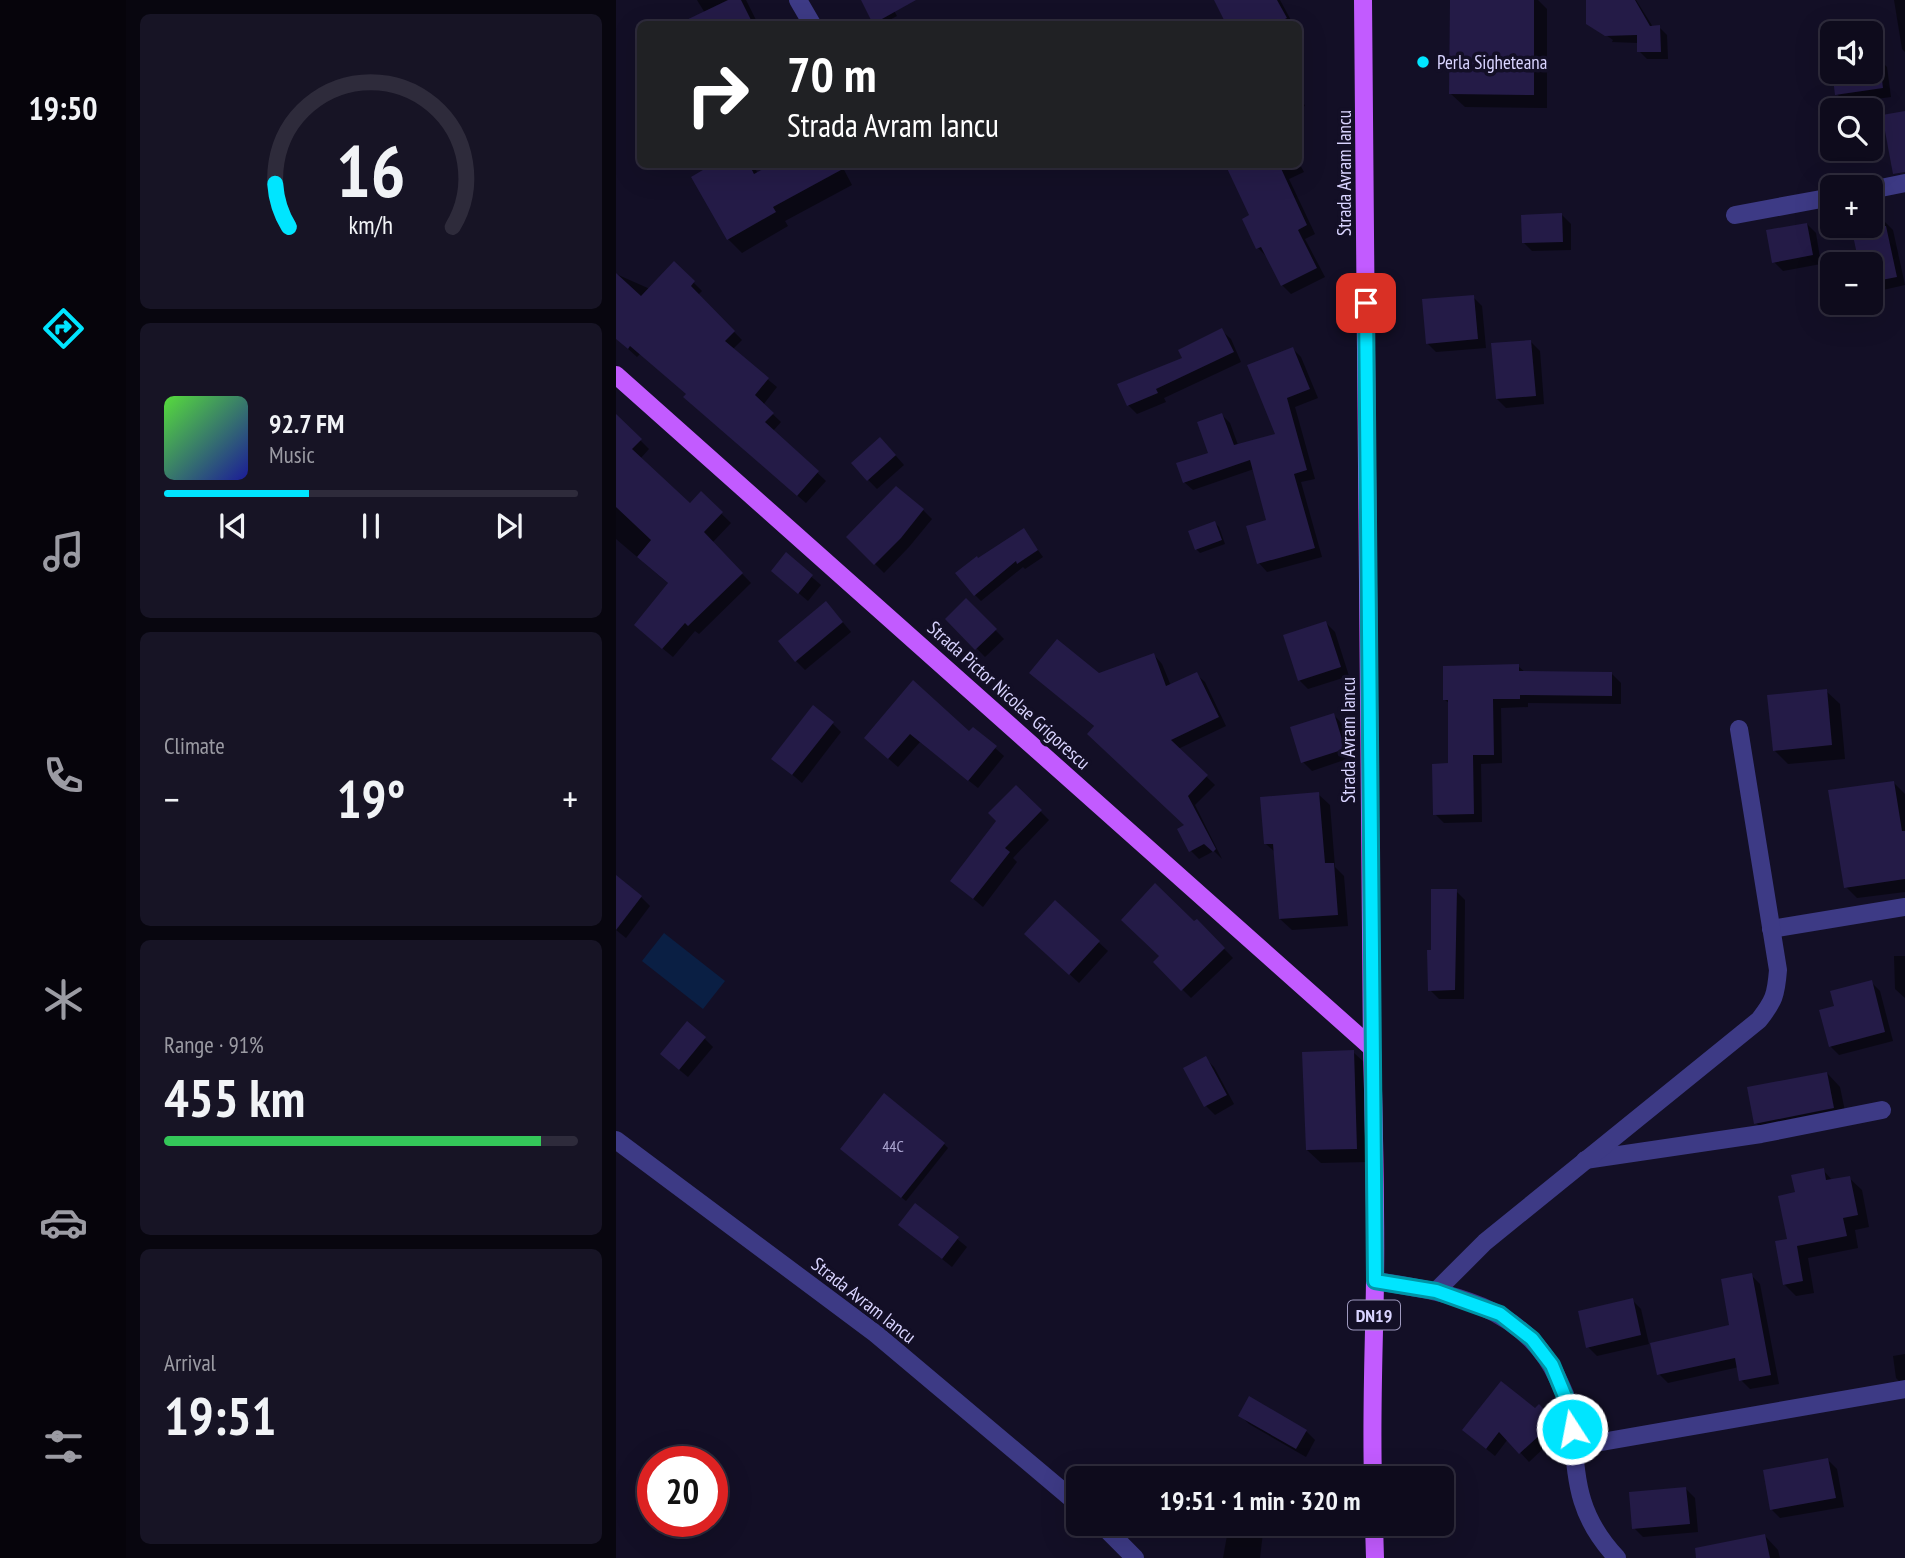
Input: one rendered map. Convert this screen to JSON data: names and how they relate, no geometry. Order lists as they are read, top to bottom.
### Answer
{
  "streets": {
    "main road": ["Strada Avram Iancu", "Strada Pictor Nicolae Grigorescu", "DN19"]
  },
  "crossings": [
    ["Strada Avram Iancu", "Strada Pictor Nicolae Grigorescu"]
  ],
  "places": ["Perla Sigheteana"],
  "house_numbers": ["44C"],
  "page": {
    "tabs": "19:50",
    "map_buttons": ["+", "−"],
    "turn": ["70 m", "Strada Avram Iancu"],
    "song": ["92.7 FM", "Music"],
    "tile": [
      "Climate",
      ["Range · 91%", "455 km"],
      ["Arrival", "19:51"]
    ],
    "heat": ["−", "19°", "+"],
    "limit": "20",
    "trip": "19:51 · 1 min · 320 m",
    "gauge": ["16", "km/h"]
  }
}
